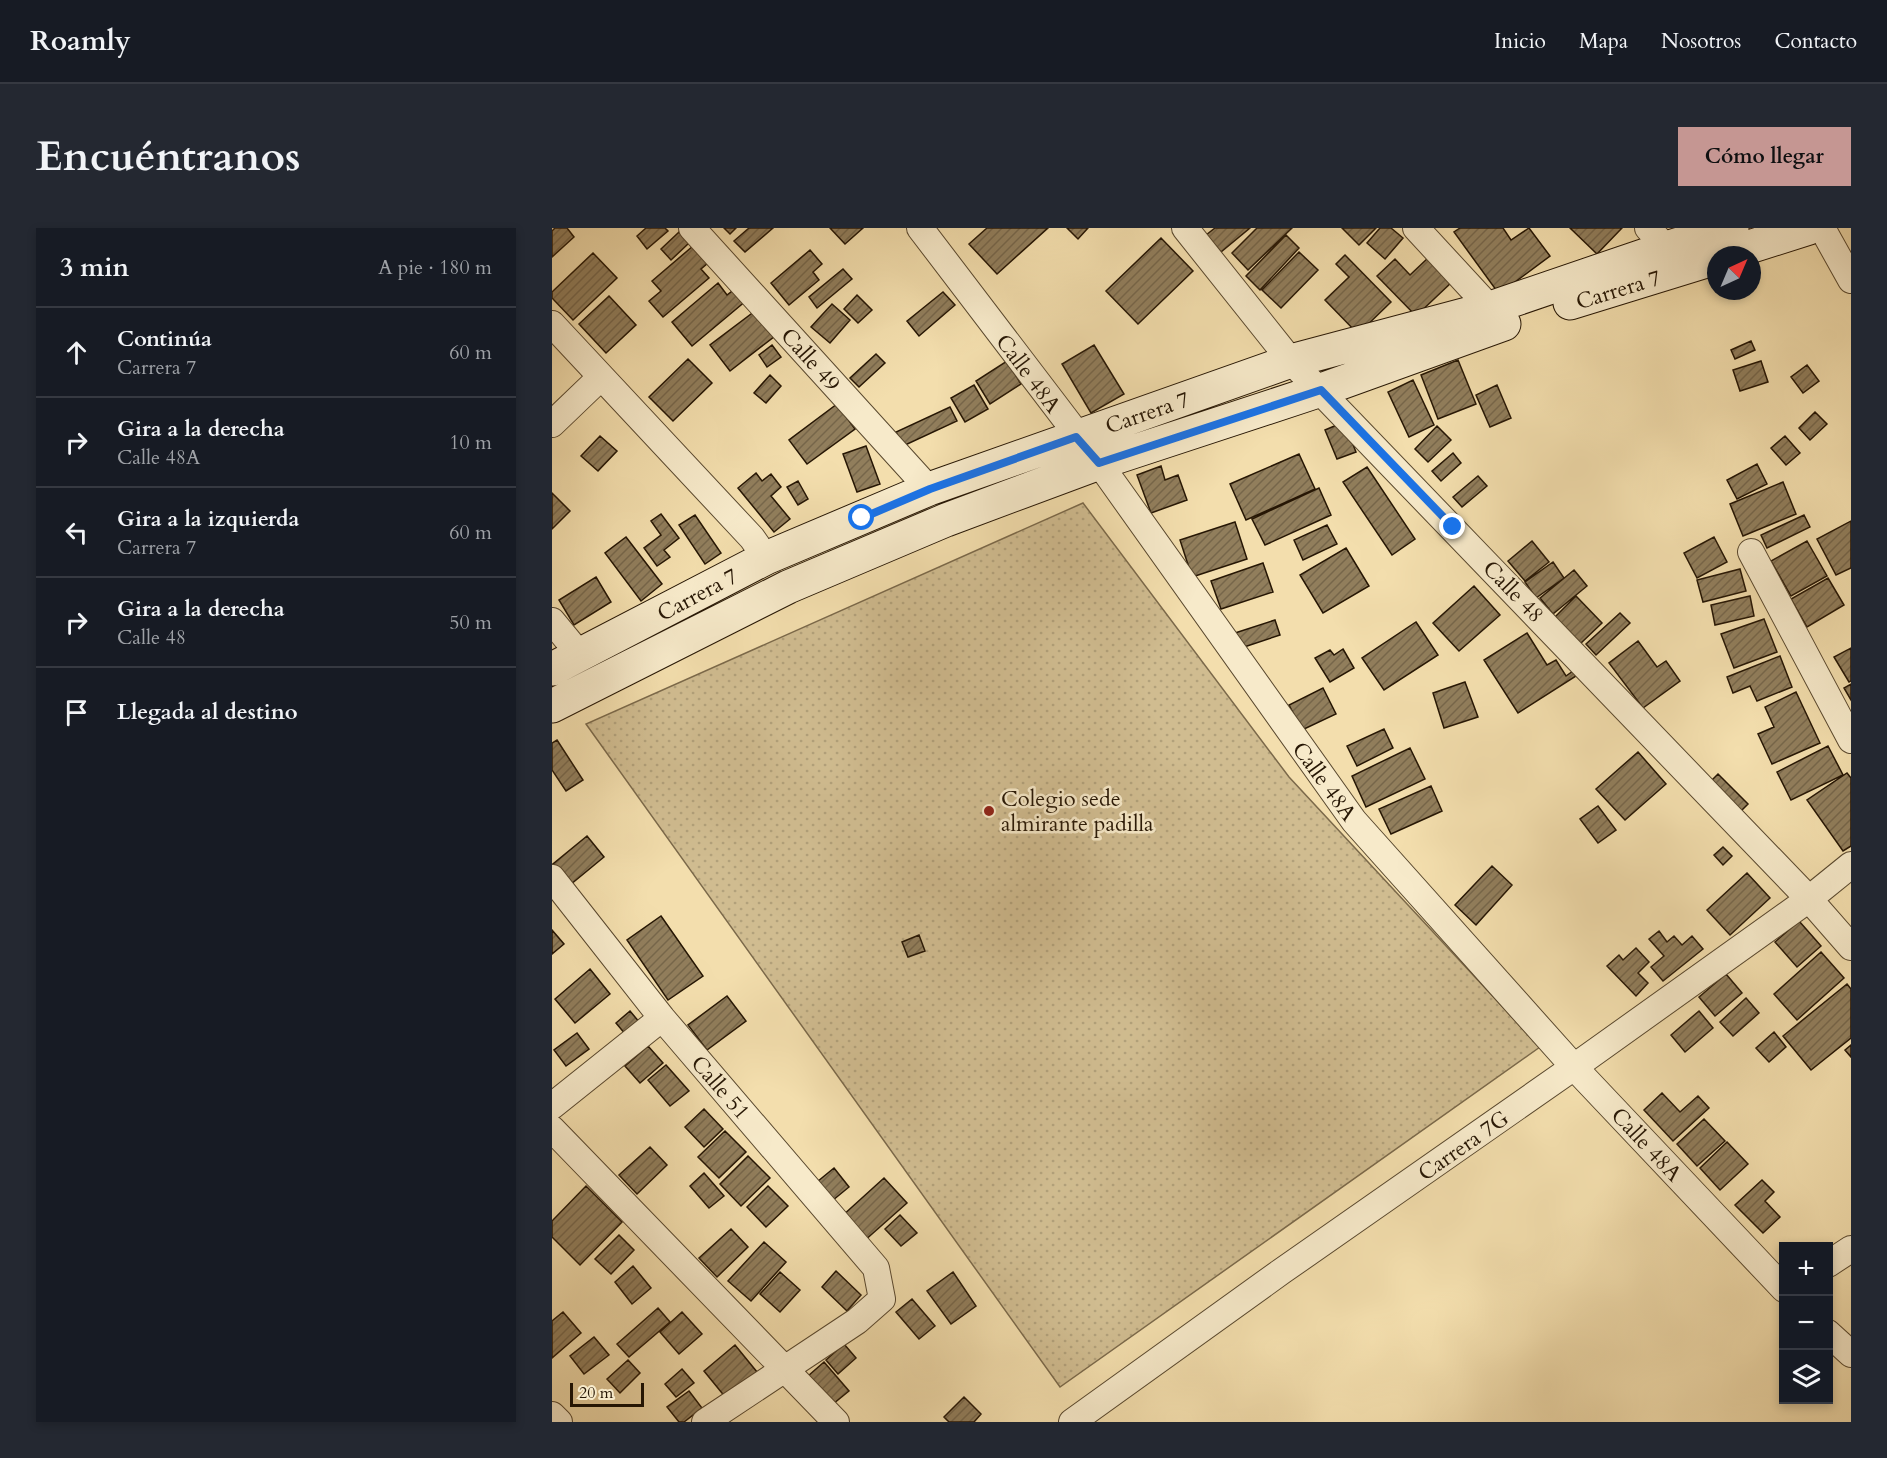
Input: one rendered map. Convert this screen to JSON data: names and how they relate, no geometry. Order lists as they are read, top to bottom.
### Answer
{
  "streets": {
    "street": [
      "Carrera 7",
      "Calle 49",
      "Calle 48A",
      "Calle 48",
      "Calle 51",
      "Carrera 7G"
    ]
  },
  "crossings": [
    ["Carrera 7", "Calle 49"],
    ["Carrera 7", "Calle 48A"],
    ["Carrera 7", "Calle 48"],
    ["Calle 48A", "Carrera 7G"],
    ["Calle 48", "Carrera 7G"]
  ],
  "places": ["Colegio sede almirante padilla"],
  "scale_bar": "20 m",
  "north": "top right",
  "page": {
    "header": "Roamly",
    "nav": [
      "Inicio",
      "Mapa",
      "Nosotros",
      "Contacto"
    ],
    "buttons": "Cómo llegar",
    "title": "Encuéntranos",
    "heading": ["3 min", "A pie · 180 m"],
    "list": [
      ["Continúa", "Carrera 7", "60 m"],
      ["Gira a la derecha", "Calle 48A", "10 m"],
      ["Gira a la izquierda", "Carrera 7", "60 m"],
      ["Gira a la derecha", "Calle 48", "50 m"],
      "Llegada al destino"
    ],
    "map_buttons": ["+", "−"],
    "scale": "20 m"
  }
}
